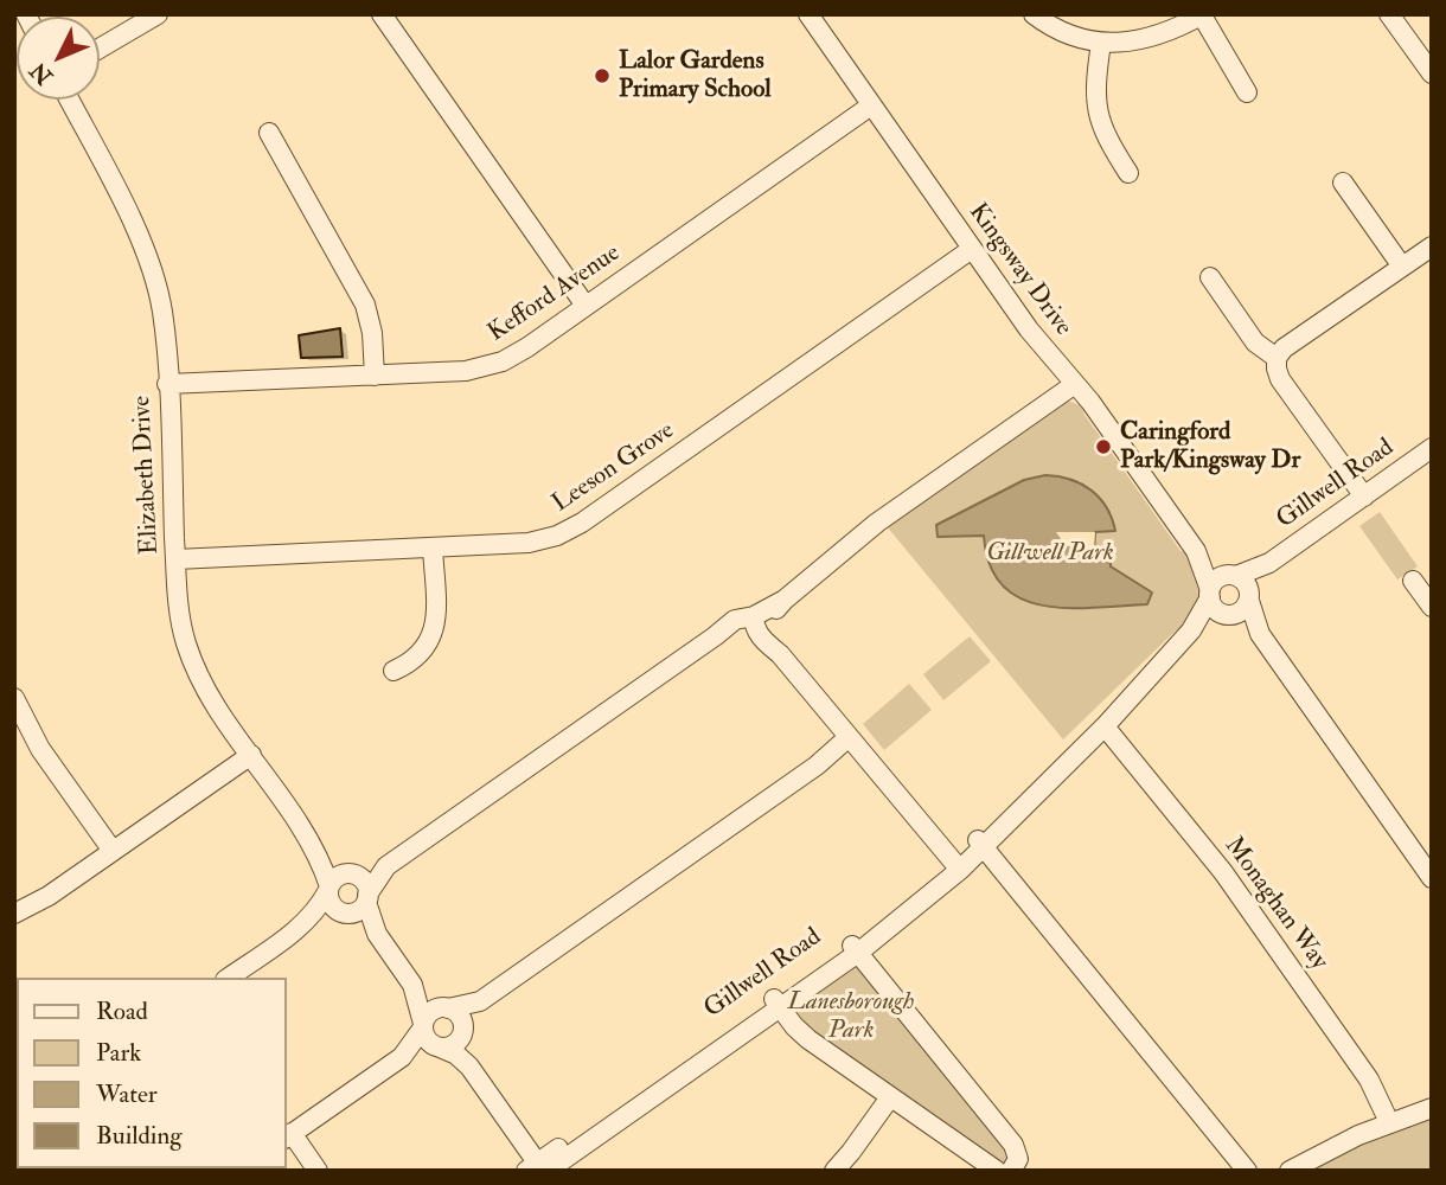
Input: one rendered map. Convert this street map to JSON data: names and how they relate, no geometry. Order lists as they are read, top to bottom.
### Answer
{
  "streets": {
    "street": [
      "Kingsway Drive",
      "Kefford Avenue",
      "Leeson Grove",
      "Elizabeth Drive",
      "Gillwell Road",
      "Monaghan Way"
    ]
  },
  "crossings": [
    ["Kingsway Drive", "Kefford Avenue"],
    ["Kingsway Drive", "Leeson Grove"],
    ["Kingsway Drive", "Gillwell Road"],
    ["Kefford Avenue", "Elizabeth Drive"],
    ["Leeson Grove", "Elizabeth Drive"],
    ["Gillwell Road", "Monaghan Way"]
  ],
  "parks": ["Gillwell Park", "Lanesborough Park"],
  "places": ["Lalor Gardens Primary School", "Caringford Park/Kingsway Dr"],
  "legend": [
    "Road",
    "Park",
    "Water",
    "Building"
  ],
  "north": "bottom left"
}
